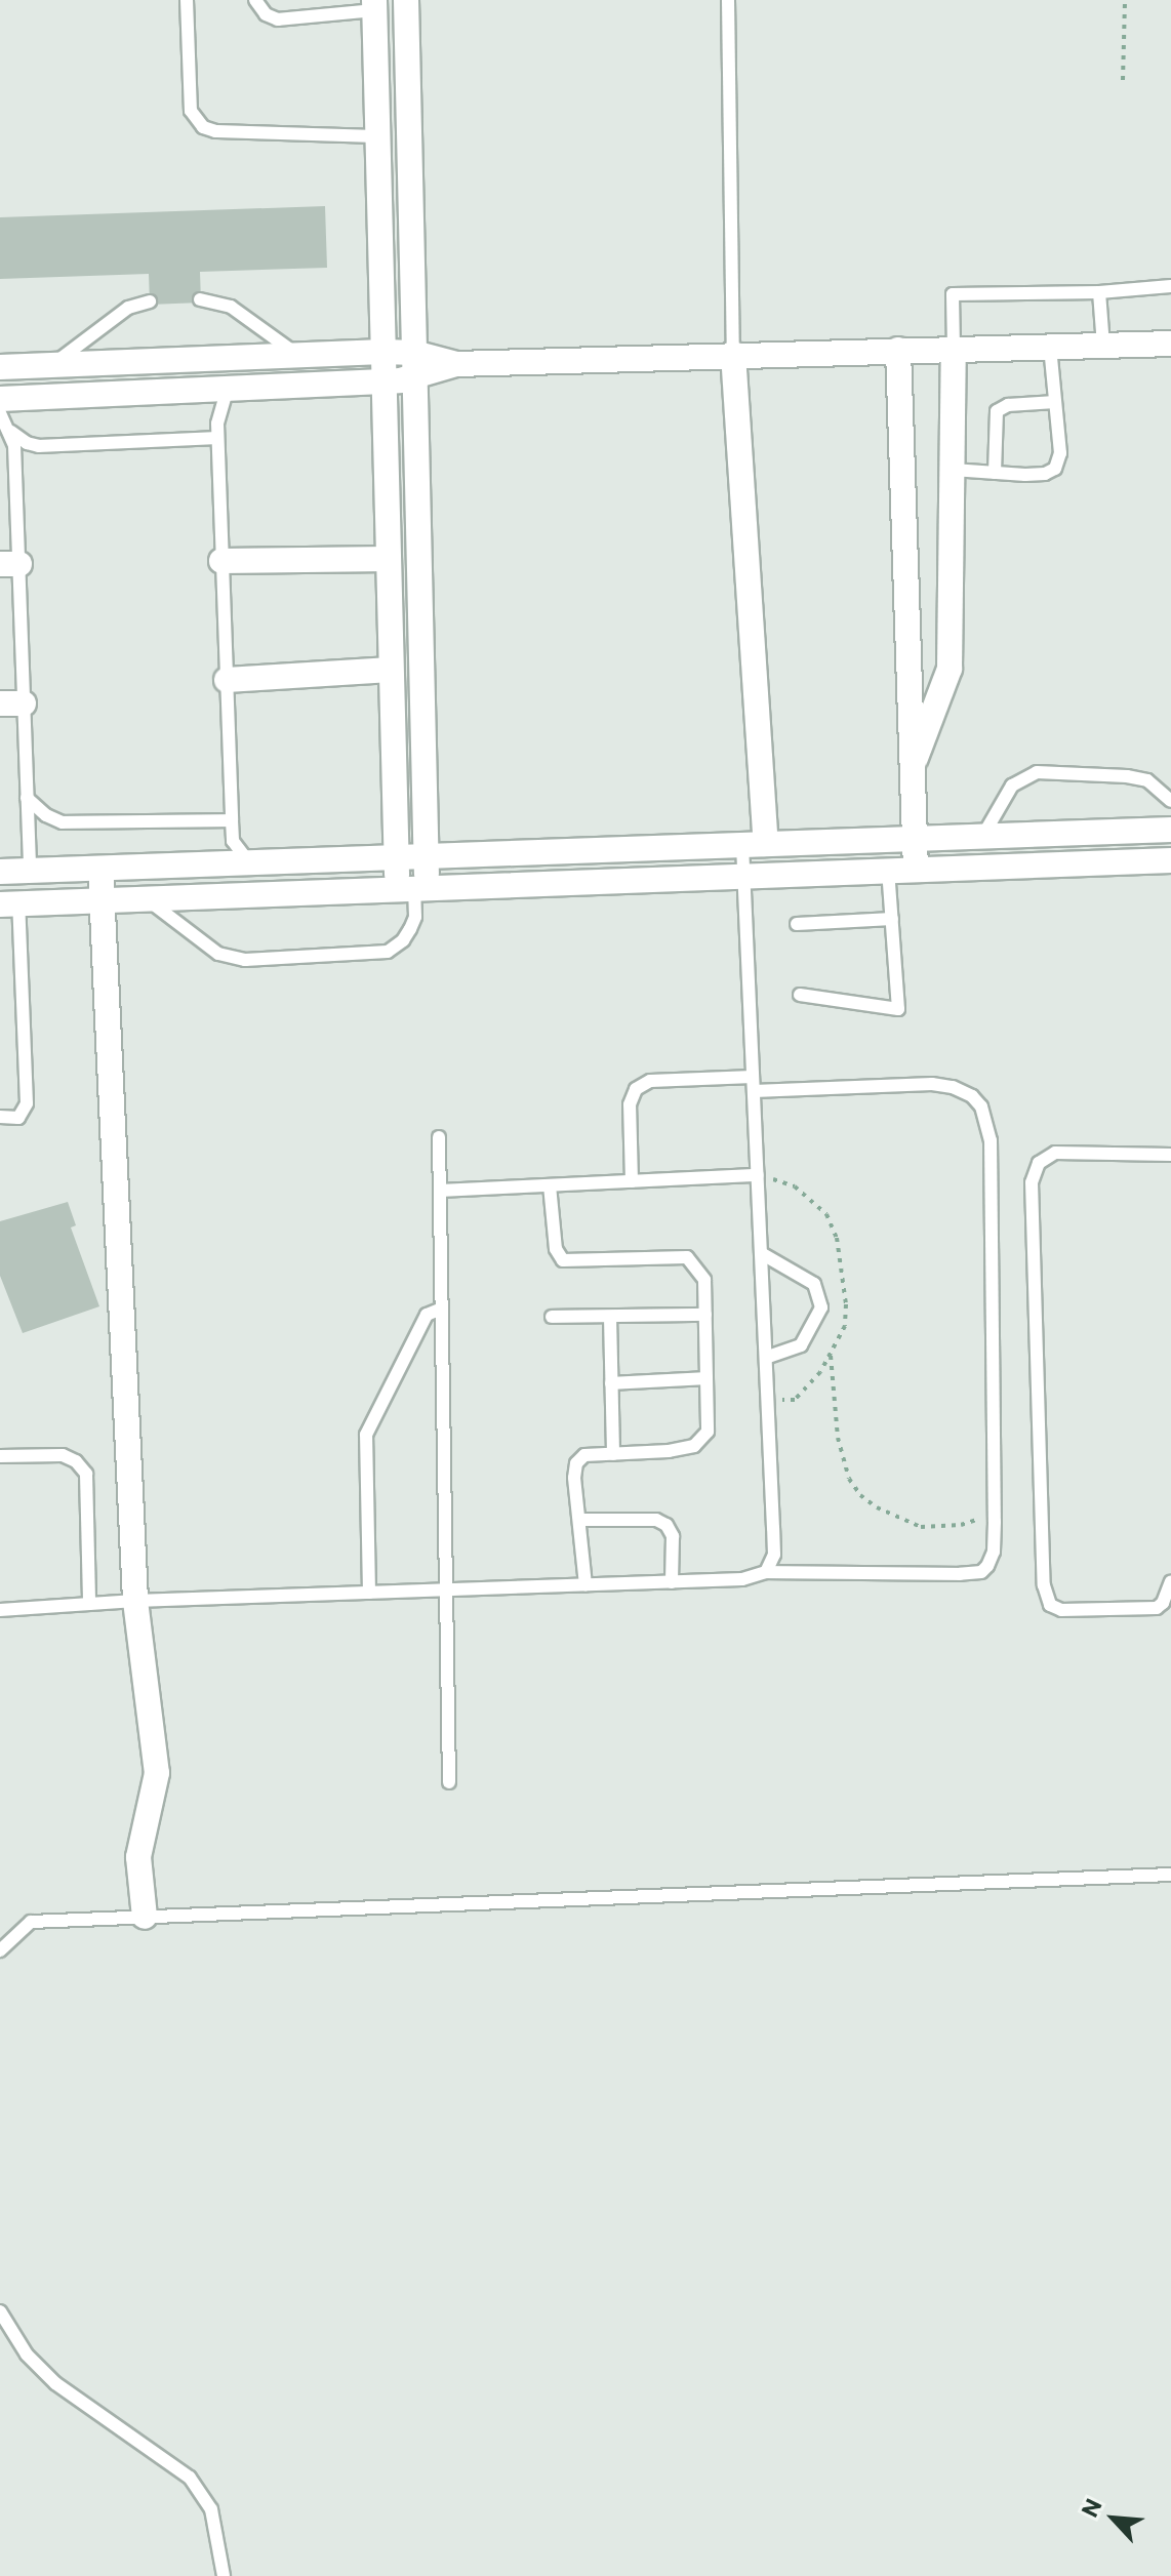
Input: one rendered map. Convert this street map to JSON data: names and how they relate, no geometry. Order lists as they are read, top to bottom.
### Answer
{
  "north": "top left"
}
